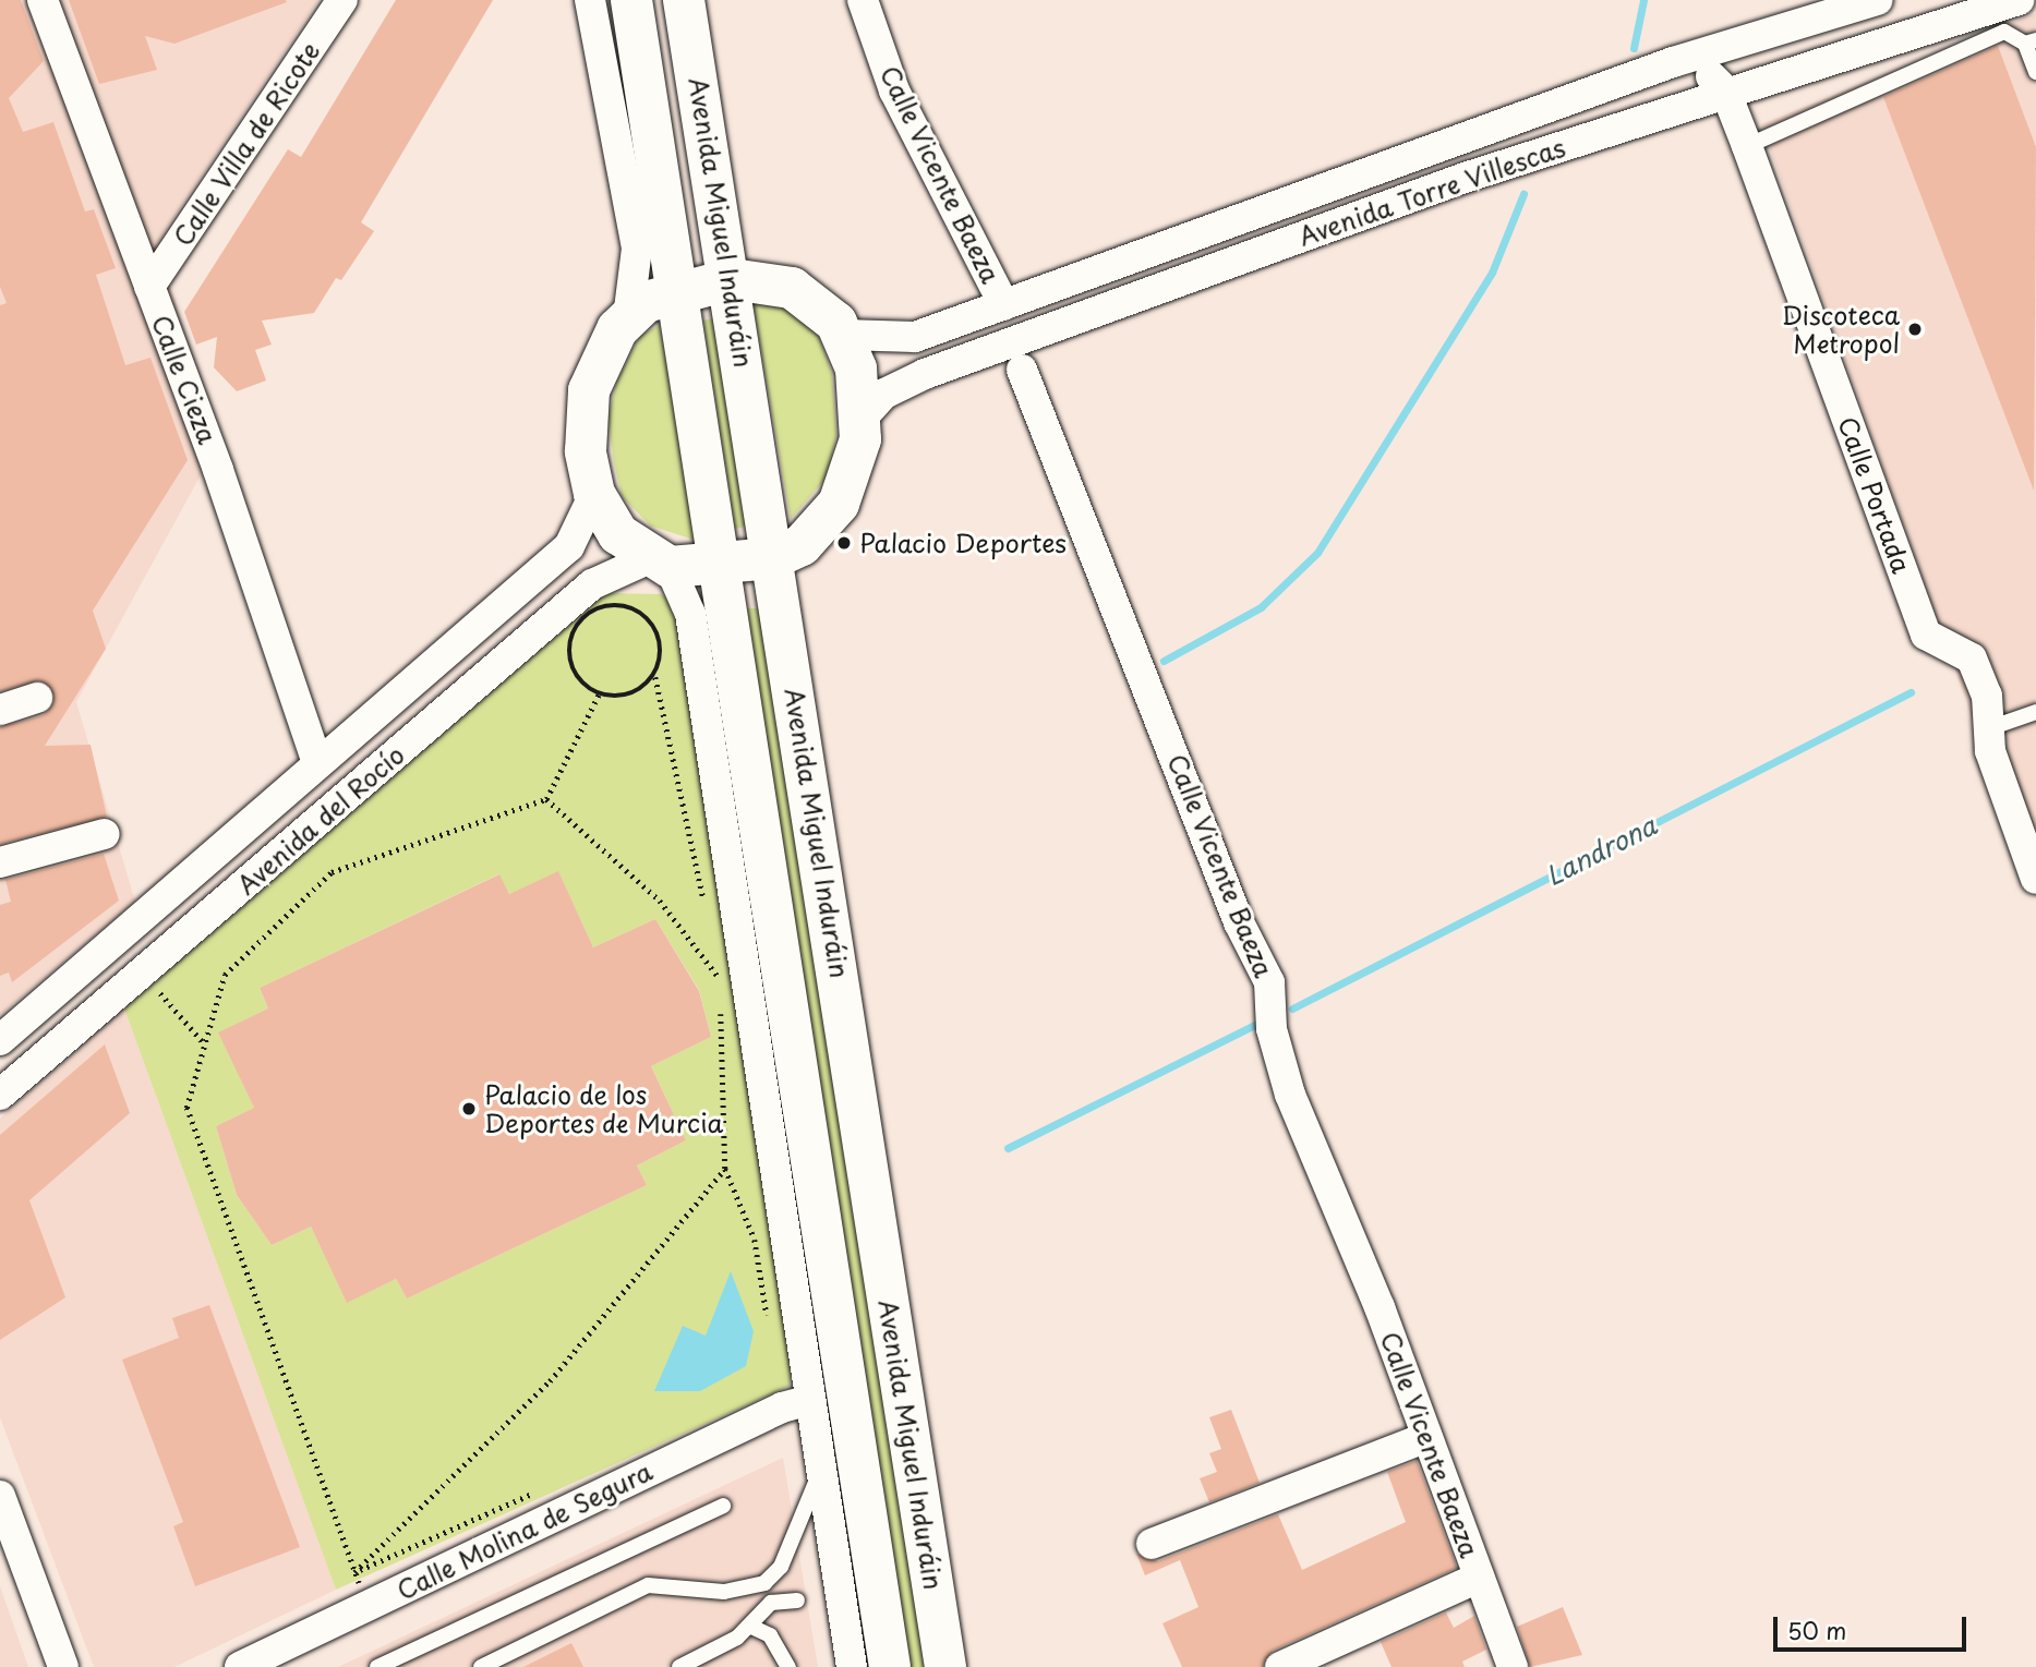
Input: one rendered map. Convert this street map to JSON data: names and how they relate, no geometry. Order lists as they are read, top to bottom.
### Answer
{
  "streets": {
    "main road": ["Avenida Miguel Induráin"],
    "street": [
      "Calle Villa de Ricote",
      "Calle Vicente Baeza",
      "Avenida Torre Villescas",
      "Calle Cieza",
      "Calle Portada",
      "Avenida del Rocío",
      "Calle Molina de Segura"
    ]
  },
  "crossings": [
    ["Calle Villa de Ricote", "Calle Cieza"],
    ["Calle Vicente Baeza", "Avenida Torre Villescas"],
    ["Avenida Torre Villescas", "Calle Portada"],
    ["Calle Cieza", "Avenida del Rocío"]
  ],
  "water": ["Landrona"],
  "places": ["Discoteca Metropol", "Palacio Deportes", "Palacio de los Deportes de Murcia"],
  "scale_bar": "50 m"
}
